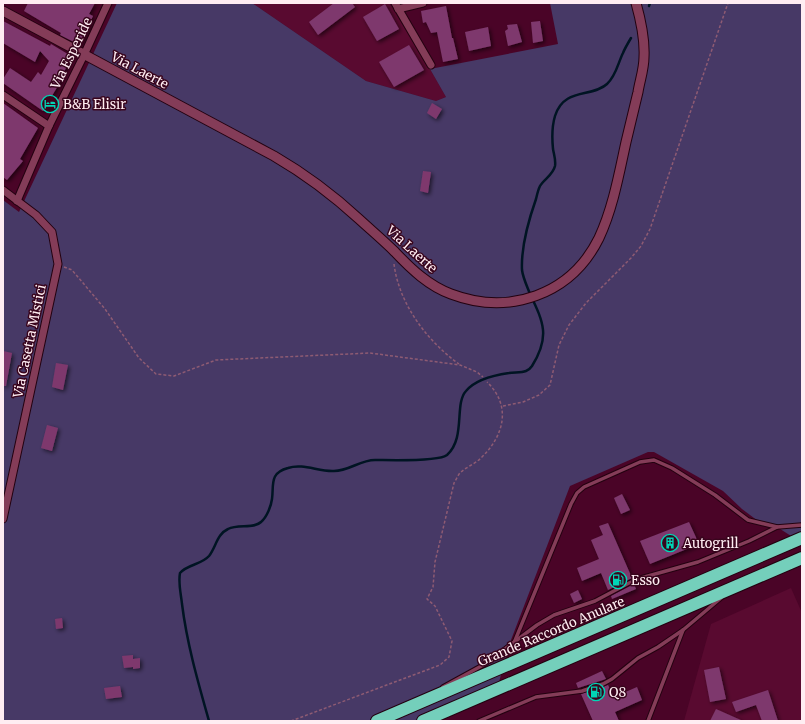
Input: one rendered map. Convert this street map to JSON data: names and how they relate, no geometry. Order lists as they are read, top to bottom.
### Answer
{
  "streets": {
    "highway": ["Grande Raccordo Anulare"],
    "street": ["Via Esperide", "Via Laerte", "Via Casetta Mistici"]
  },
  "crossings": [
    ["Via Esperide", "Via Laerte"],
    ["Via Esperide", "Via Casetta Mistici"]
  ],
  "places": {
    "hotel": ["B&B Elisir"],
    "building": ["Autogrill"],
    "fuel station": ["Esso", "Q8"]
  }
}
